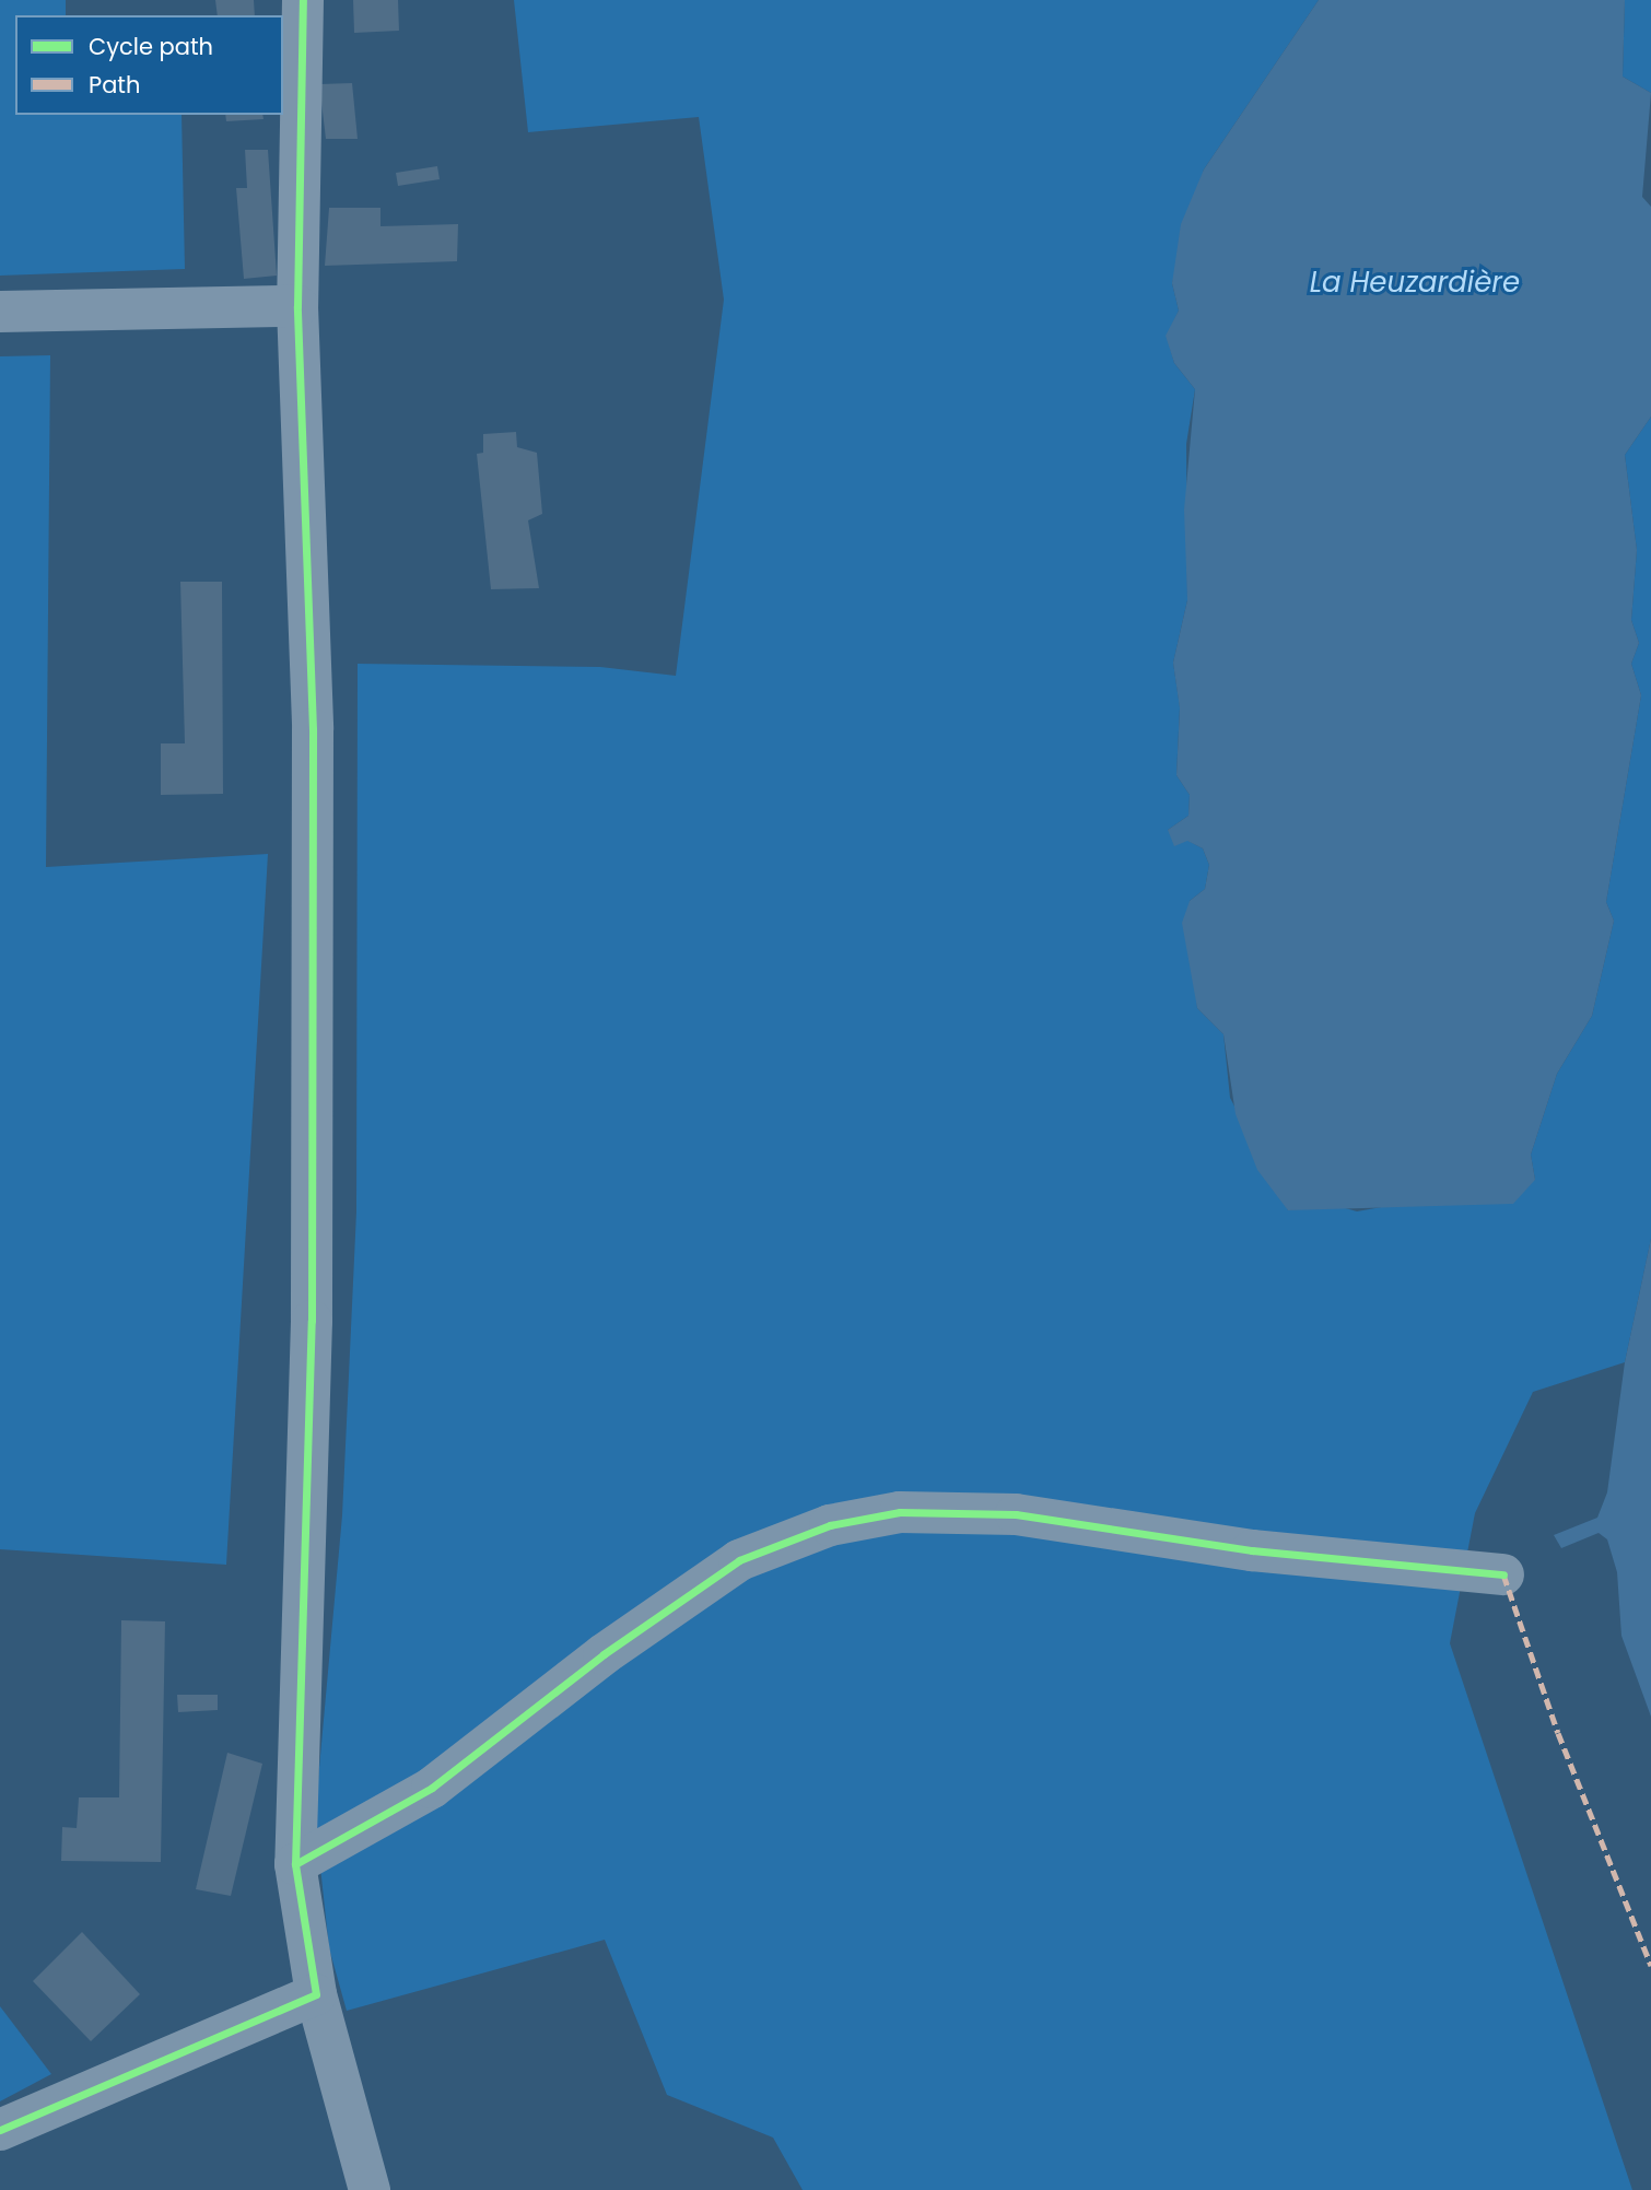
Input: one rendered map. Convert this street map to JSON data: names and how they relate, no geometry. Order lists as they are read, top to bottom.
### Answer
{
  "water": ["La Heuzardière"],
  "legend": ["Cycle path", "Path"]
}
